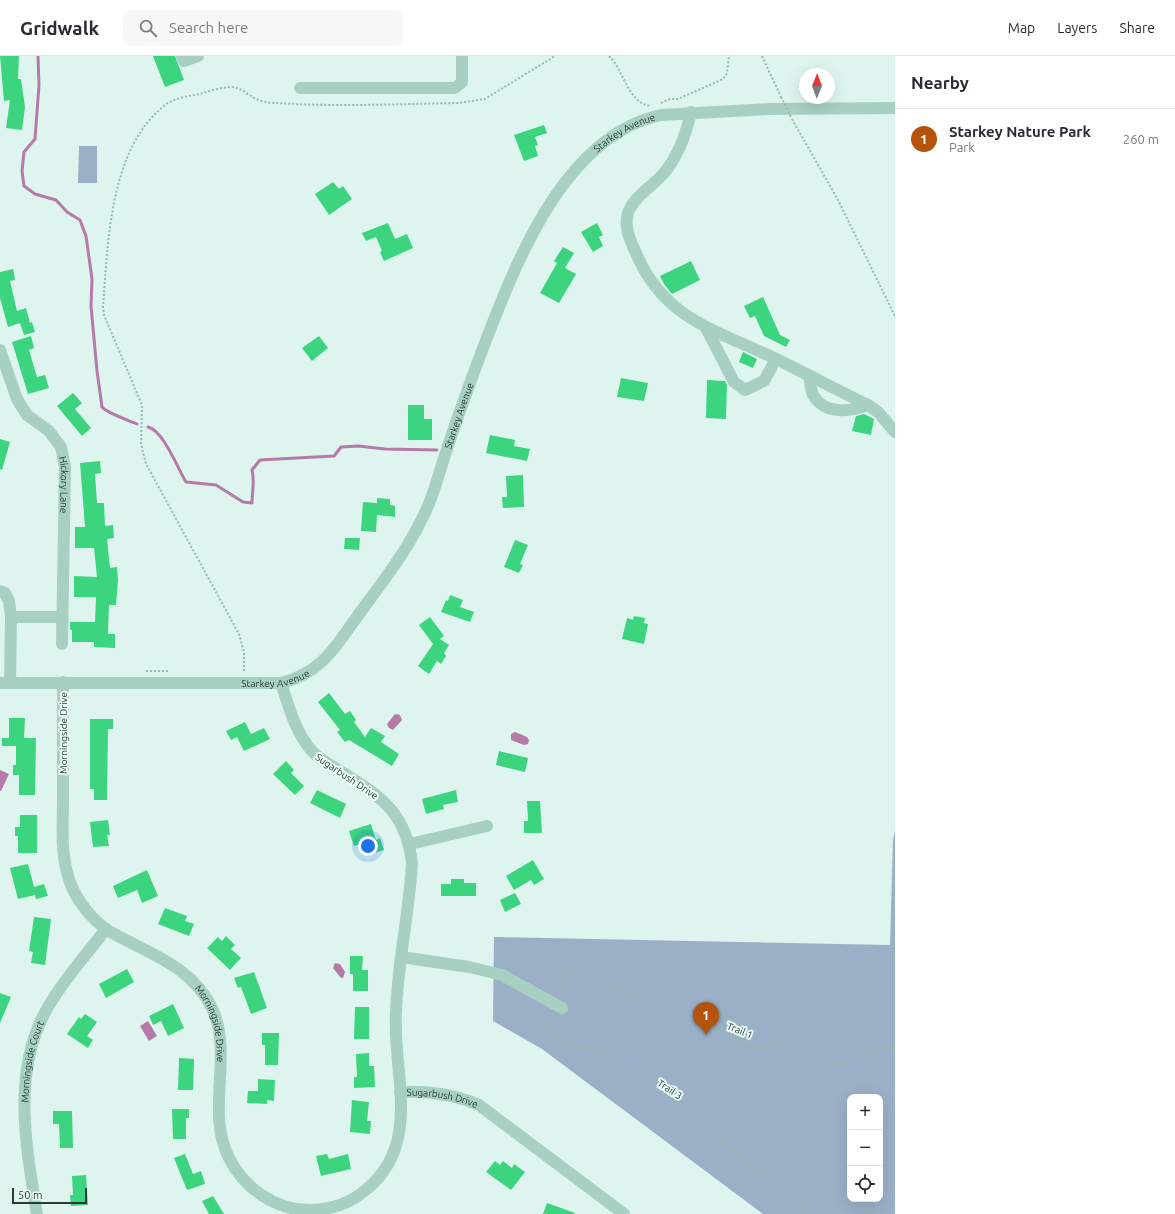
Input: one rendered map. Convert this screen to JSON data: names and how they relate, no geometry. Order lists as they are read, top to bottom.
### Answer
{
  "streets": {
    "street": [
      "Starkey Avenue",
      "Hickory Lane",
      "Morningside Drive",
      "Sugarbush Drive",
      "Morningside Court"
    ],
    "path": ["Trail 1", "Trail 3"]
  },
  "crossings": [
    ["Starkey Avenue", "Morningside Drive"],
    ["Starkey Avenue", "Sugarbush Drive"],
    ["Morningside Drive", "Sugarbush Drive"],
    ["Morningside Drive", "Morningside Court"],
    ["Trail 1", "Trail 3"]
  ],
  "scale_bar": "50 m",
  "north": "top",
  "page": {
    "header": "Gridwalk",
    "search": "Search here",
    "nav": ["Map", "Layers", "Share"],
    "heading": "Nearby",
    "list": [
      {
        "mark": "1",
        "name": "Starkey Nature Park",
        "note": "Park",
        "value": "260 m"
      }
    ],
    "pins": "1",
    "map_buttons": ["+", "−"],
    "scale": "50 m"
  }
}
